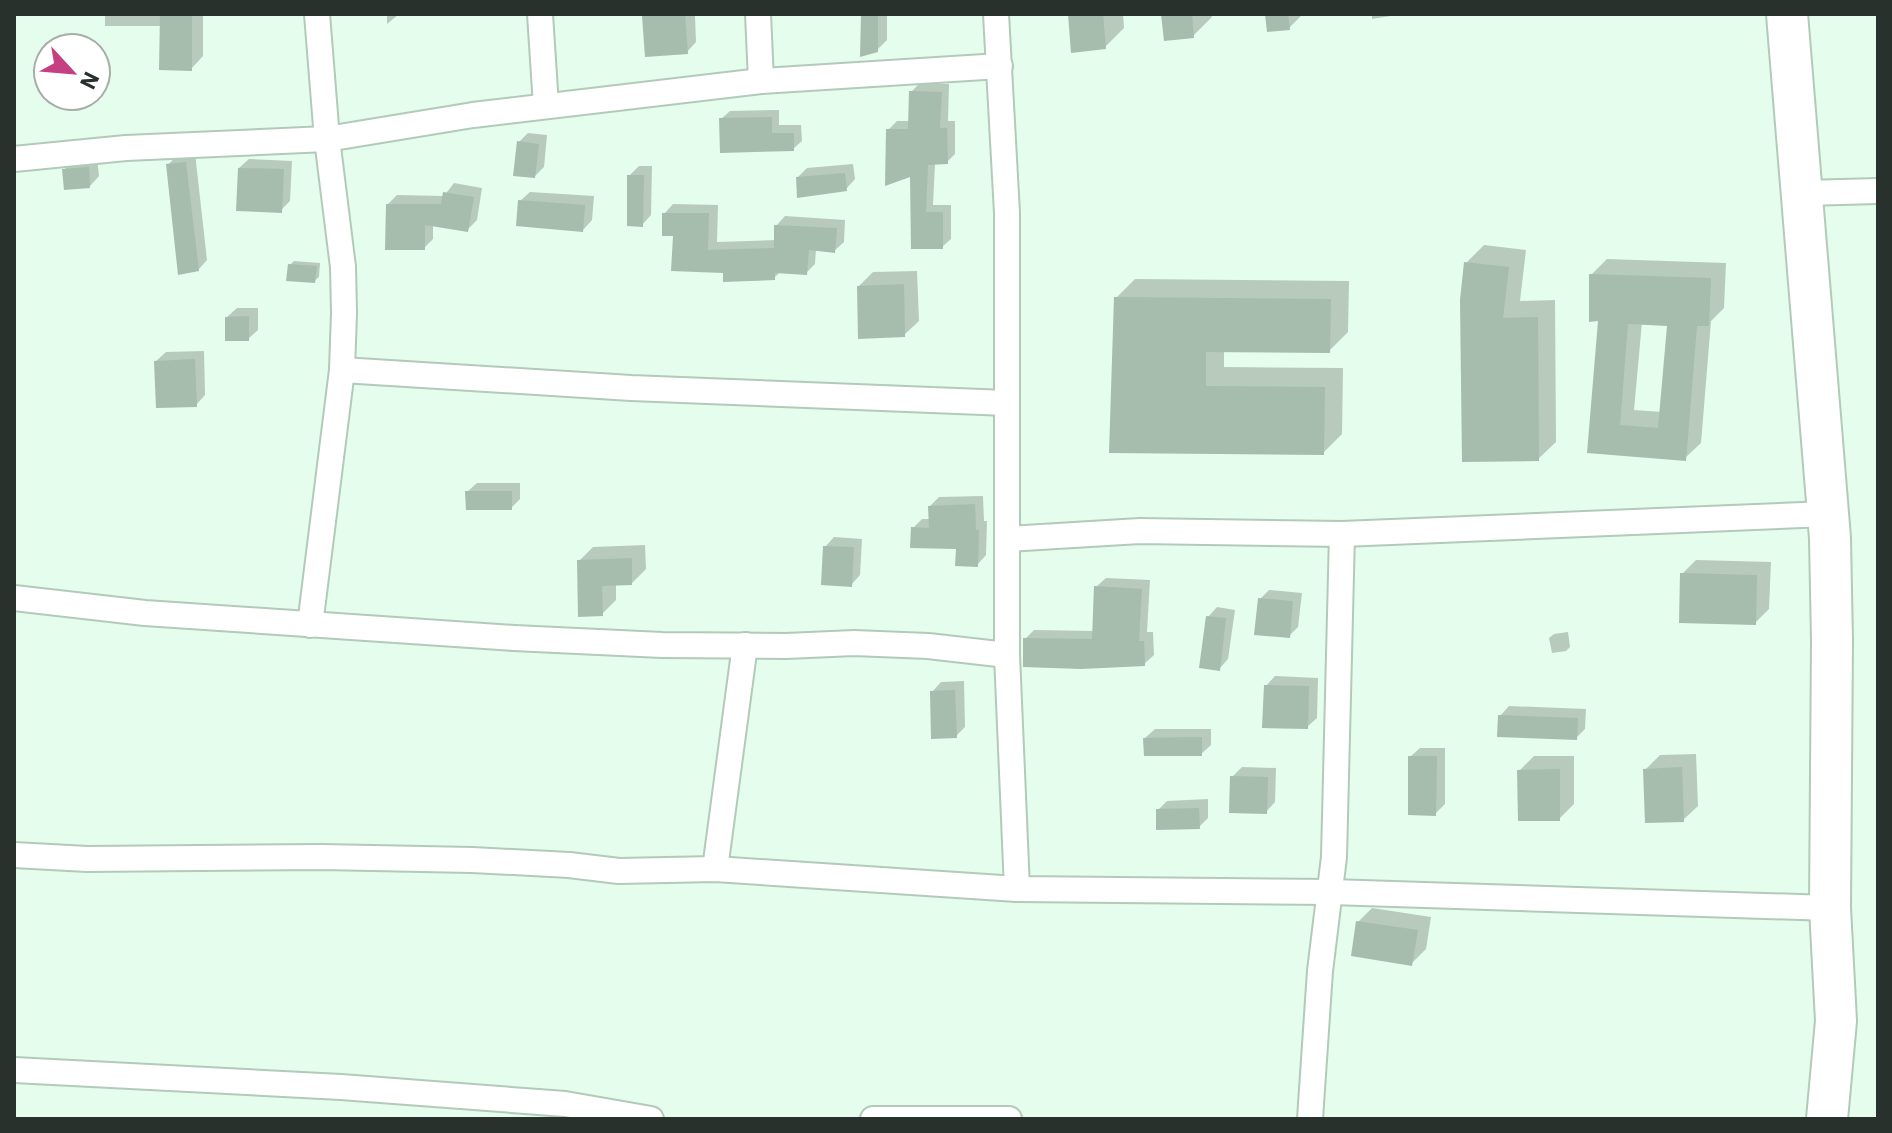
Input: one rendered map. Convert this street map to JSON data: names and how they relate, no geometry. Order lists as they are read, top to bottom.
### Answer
{
  "north": "bottom right"
}
